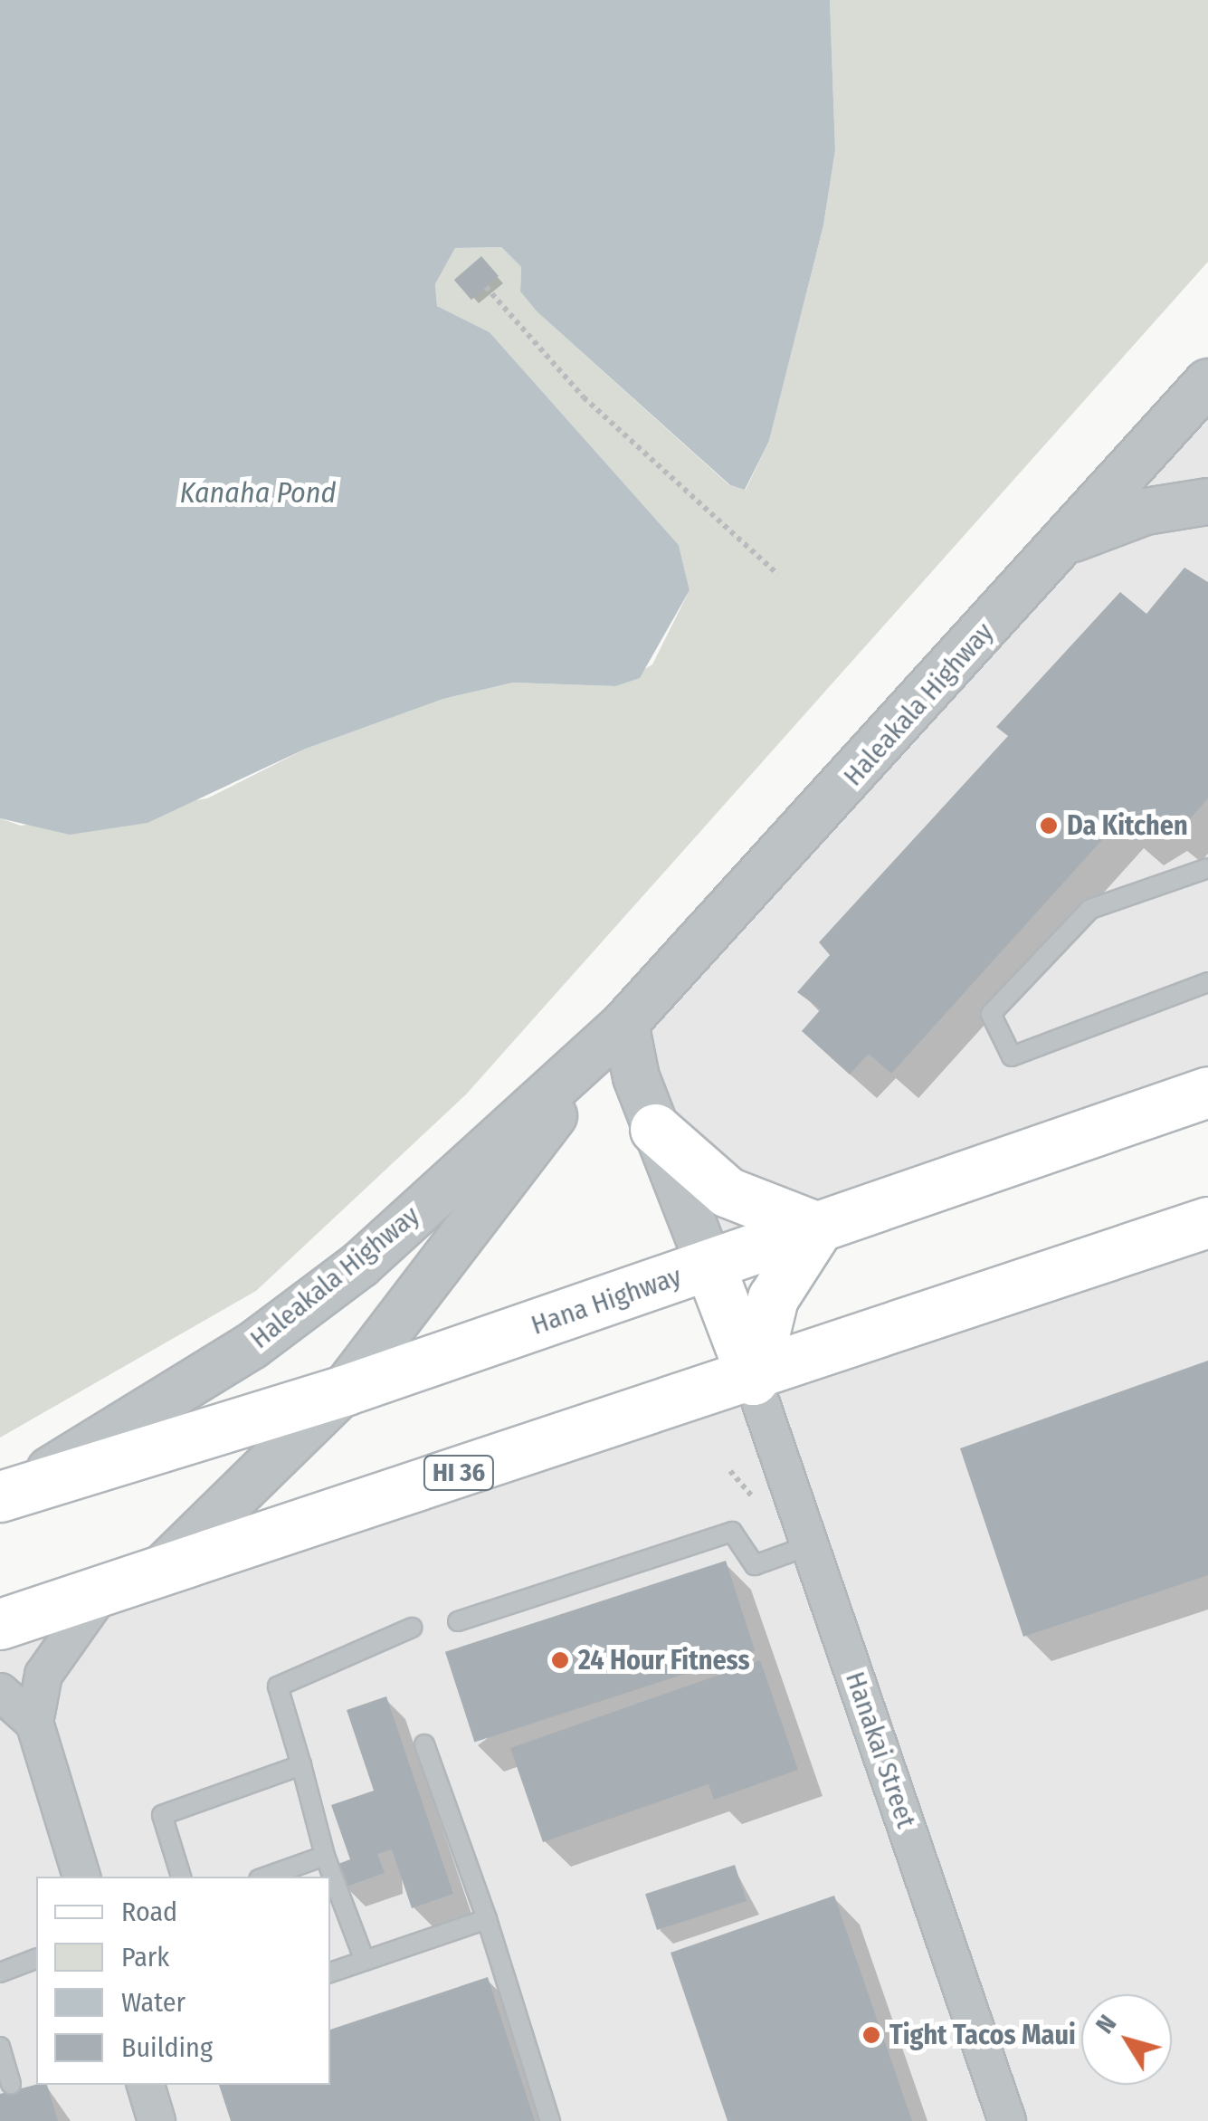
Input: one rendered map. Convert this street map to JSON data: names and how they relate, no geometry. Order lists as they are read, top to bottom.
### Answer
{
  "streets": {
    "main road": ["Hana Highway", "HI 36"],
    "street": ["Haleakala Highway", "Hanakai Street"]
  },
  "crossings": [
    ["Haleakala Highway", "Hana Highway"],
    ["Haleakala Highway", "HI 36"],
    ["HI 36", "Hanakai Street"]
  ],
  "water": ["Kanaha Pond"],
  "places": ["Da Kitchen", "24 Hour Fitness", "Tight Tacos Maui"],
  "legend": [
    "Road",
    "Park",
    "Water",
    "Building"
  ],
  "north": "top left"
}
